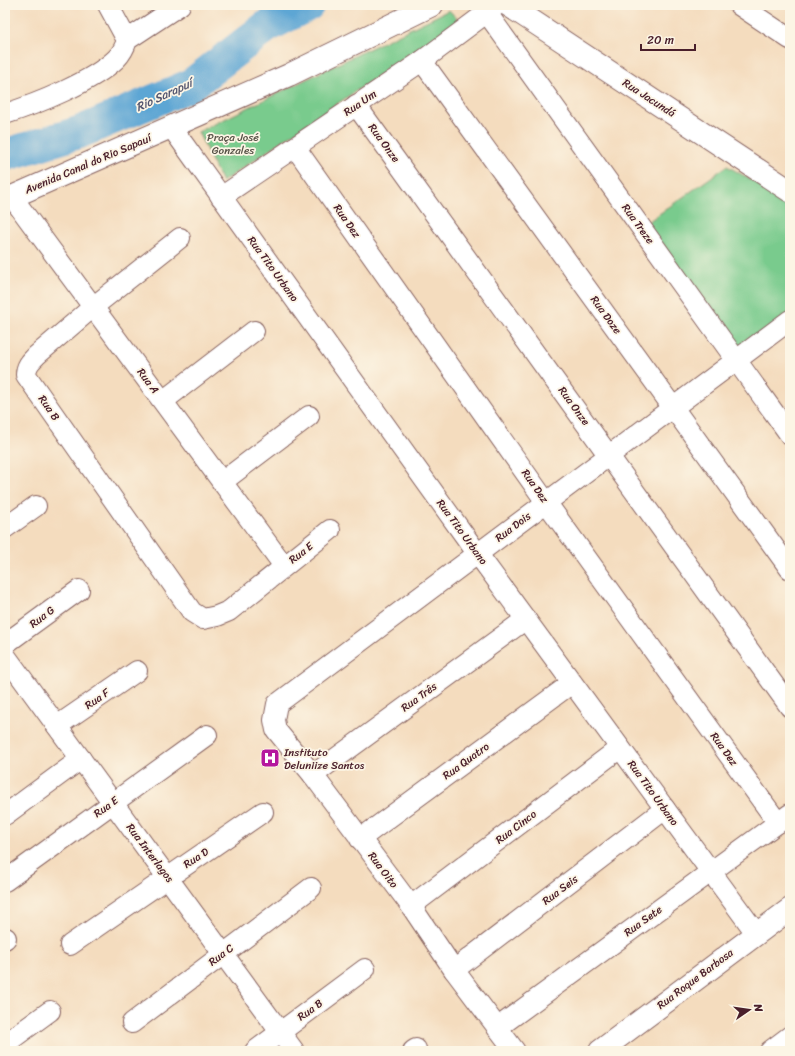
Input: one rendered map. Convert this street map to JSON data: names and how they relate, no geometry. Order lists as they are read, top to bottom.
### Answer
{
  "streets": {
    "street": [
      "Rua Jacundá",
      "Rua Um",
      "Rua Onze",
      "Avenida Canal do Rio Sapauí",
      "Rua Dez",
      "Rua Treze",
      "Rua Tito Urbano",
      "Rua Doze",
      "Rua A",
      "Rua B",
      "Rua Dois",
      "Rua E",
      "Rua G",
      "Rua Três",
      "Rua F",
      "Rua Quatro",
      "Rua Cinco",
      "Rua Interlagos",
      "Rua D",
      "Rua Oito",
      "Rua Seis",
      "Rua Sete",
      "Rua C",
      "Rua Roque Barbosa"
    ]
  },
  "crossings": [
    ["Rua Um", "Rua Onze"],
    ["Rua Um", "Rua Dez"],
    ["Rua Um", "Rua Treze"],
    ["Rua Um", "Rua Tito Urbano"],
    ["Rua Um", "Rua Doze"],
    ["Rua Onze", "Rua Dois"],
    ["Avenida Canal do Rio Sapauí", "Rua Tito Urbano"],
    ["Avenida Canal do Rio Sapauí", "Rua A"],
    ["Rua Dez", "Rua Dois"],
    ["Rua Dez", "Rua Sete"],
    ["Rua Treze", "Rua Dois"],
    ["Rua Tito Urbano", "Rua Dois"],
    ["Rua Tito Urbano", "Rua Três"],
    ["Rua Tito Urbano", "Rua Quatro"],
    ["Rua Tito Urbano", "Rua Cinco"],
    ["Rua Tito Urbano", "Rua Seis"],
    ["Rua Tito Urbano", "Rua Sete"],
    ["Rua Tito Urbano", "Rua Roque Barbosa"],
    ["Rua Doze", "Rua Dois"],
    ["Rua A", "Rua B"],
    ["Rua A", "Rua E"],
    ["Rua B", "Rua E"],
    ["Rua B", "Rua Interlagos"],
    ["Rua Dois", "Rua Oito"],
    ["Rua E", "Rua Interlagos"],
    ["Rua Três", "Rua Oito"],
    ["Rua F", "Rua Interlagos"],
    ["Rua Quatro", "Rua Oito"],
    ["Rua Cinco", "Rua Oito"],
    ["Rua Interlagos", "Rua D"],
    ["Rua Interlagos", "Rua C"],
    ["Rua Oito", "Rua Seis"],
    ["Rua Oito", "Rua Sete"]
  ],
  "water": ["Rio Sarapuí"],
  "parks": ["Praça José Gonzales"],
  "places": {
    "hospital": ["Instituto Deluniize Santos"]
  },
  "scale_bar": "20 m",
  "north": "right"
}
